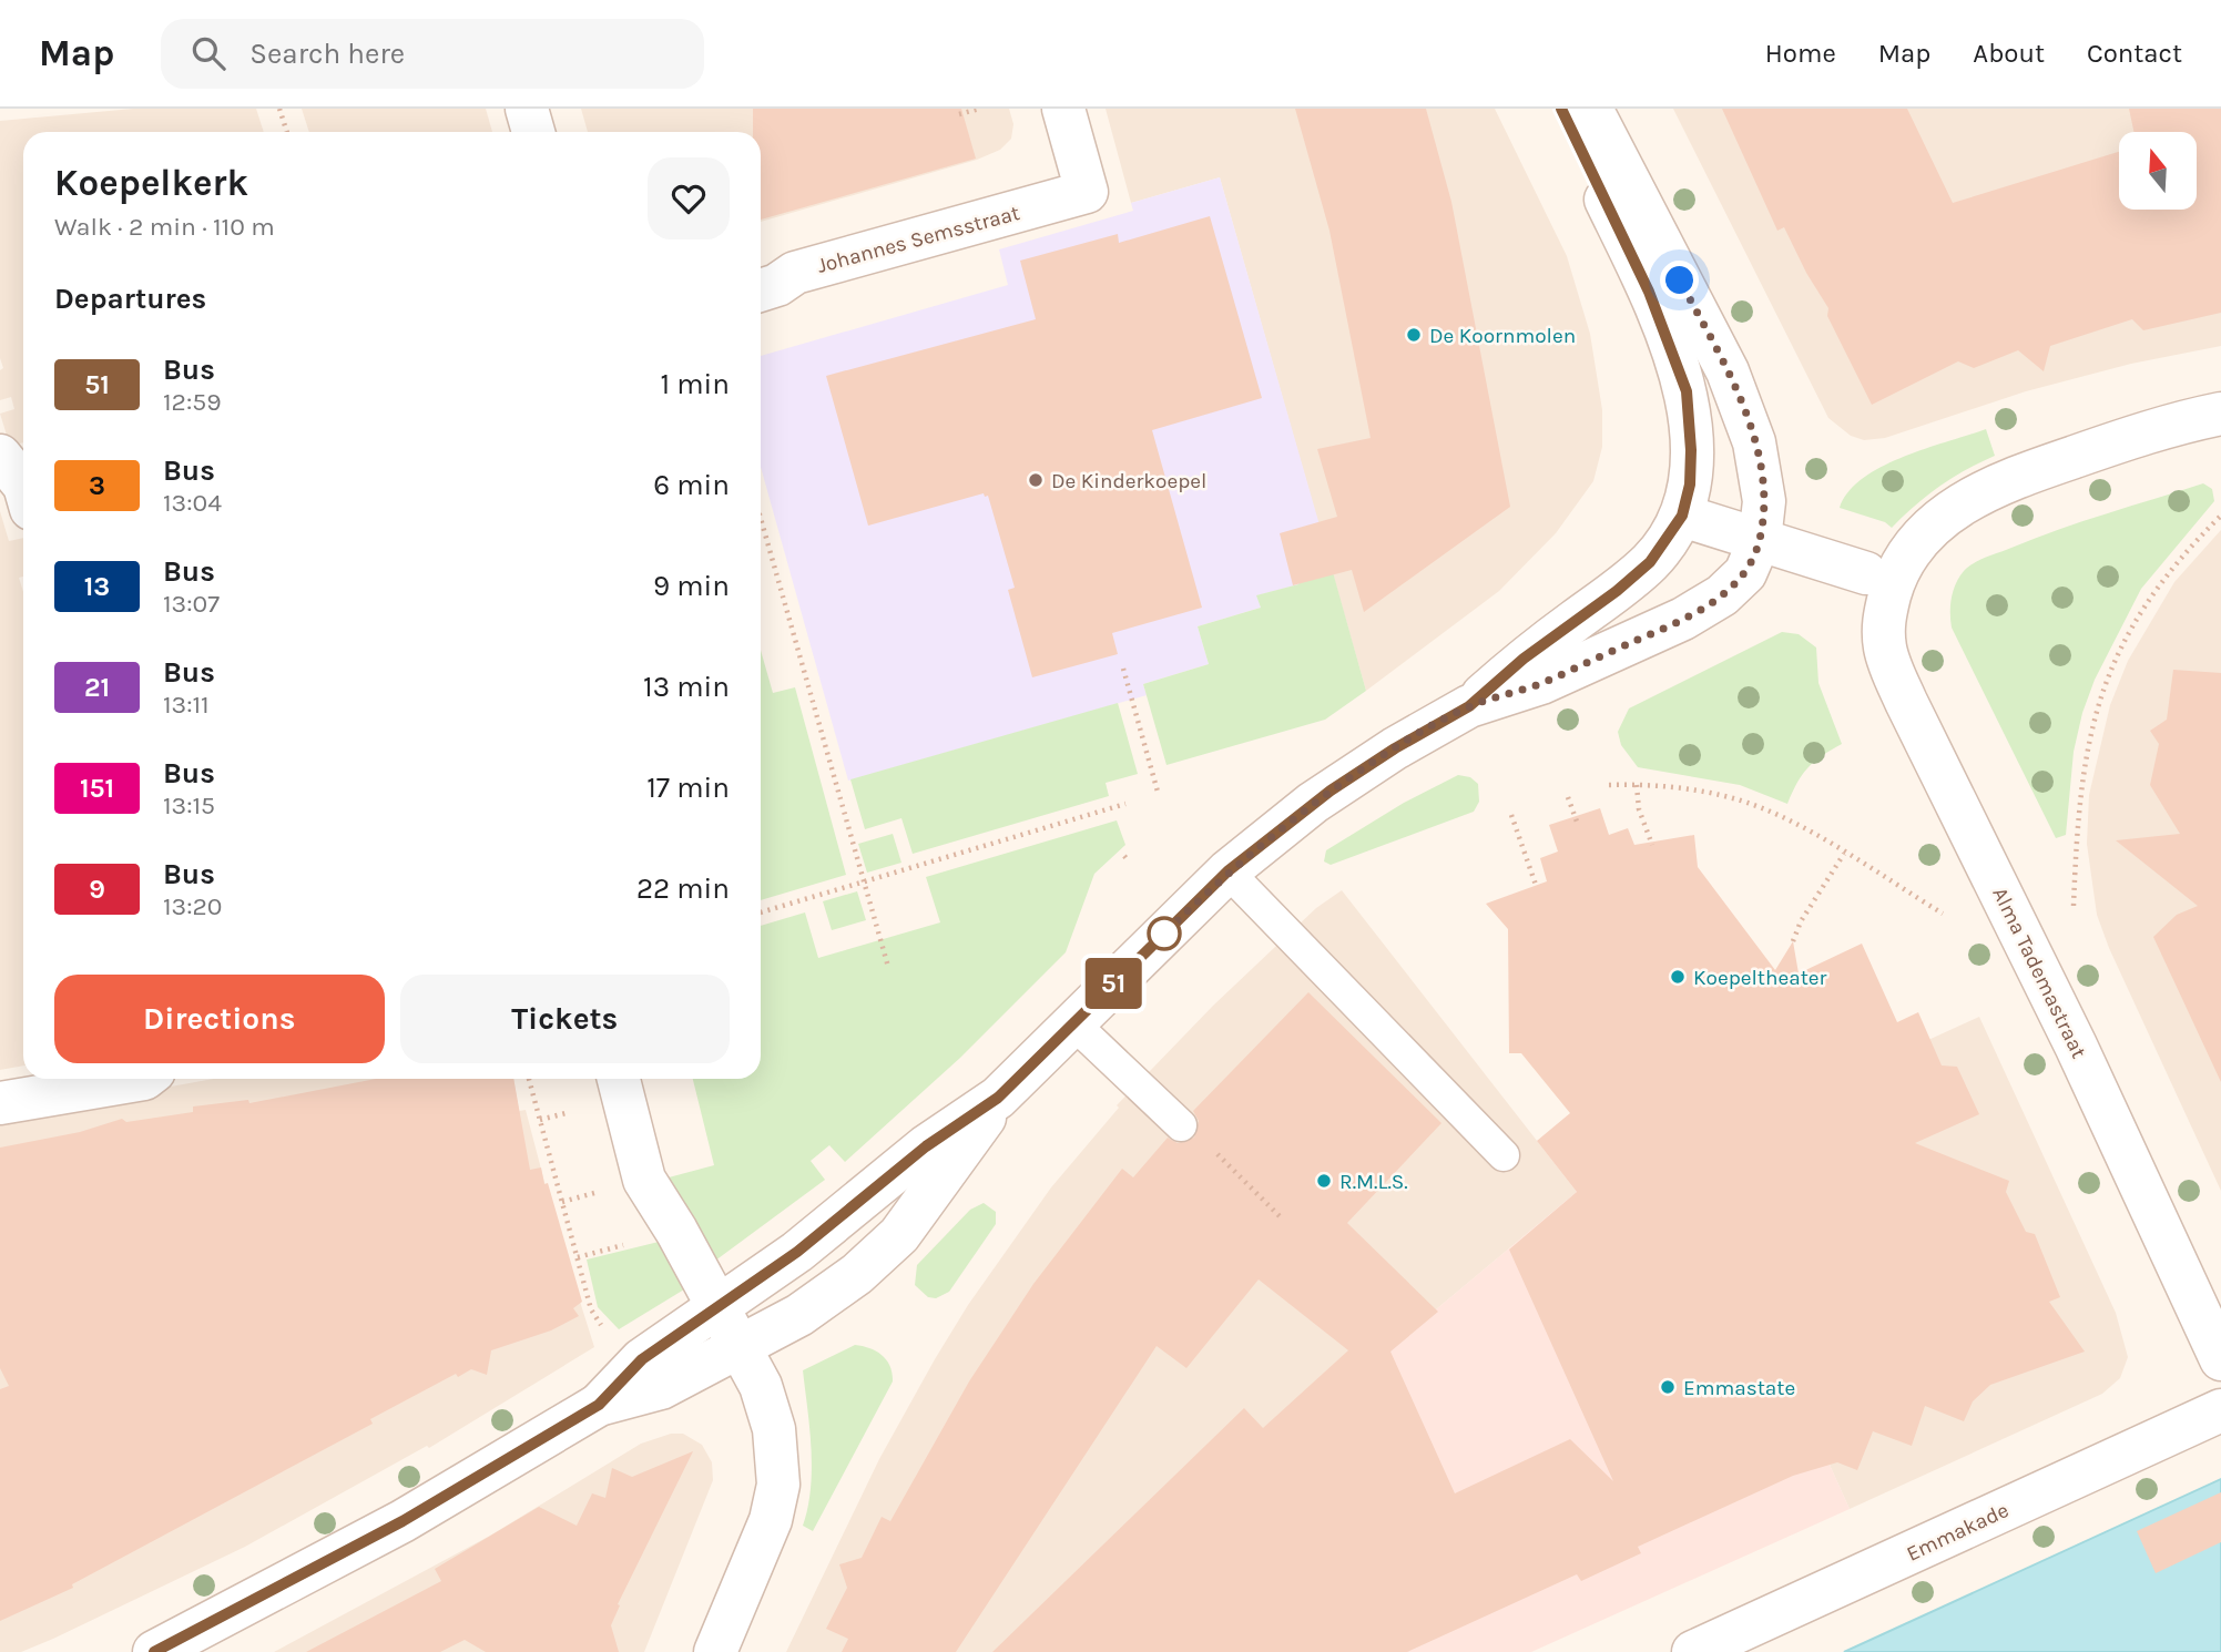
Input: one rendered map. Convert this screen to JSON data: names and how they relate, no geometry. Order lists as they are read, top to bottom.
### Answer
{
  "streets": {
    "street": ["Johannes Semsstraat", "Alma Tademastraat", "Emmakade"]
  },
  "places": [
    "De Koornmolen",
    "De Kinderkoepel",
    "Koepeltheater",
    "R.M.L.S.",
    "Emmastate"
  ],
  "lines": ["bus line 51"],
  "north": "top",
  "page": {
    "header": "Map",
    "search": "Search here",
    "nav": [
      "Home",
      "Map",
      "About",
      "Contact"
    ],
    "on_map": "51",
    "heading": [
      ["Koepelkerk", "Walk · 2 min · 110 m"],
      "Departures"
    ],
    "list": [
      {
        "mark": "51",
        "name": "Bus",
        "note": "12:59",
        "value": "1 min"
      },
      {
        "mark": "3",
        "name": "Bus",
        "note": "13:04",
        "value": "6 min"
      },
      {
        "mark": "13",
        "name": "Bus",
        "note": "13:07",
        "value": "9 min"
      },
      {
        "mark": "21",
        "name": "Bus",
        "note": "13:11",
        "value": "13 min"
      },
      {
        "mark": "151",
        "name": "Bus",
        "note": "13:15",
        "value": "17 min"
      },
      {
        "mark": "9",
        "name": "Bus",
        "note": "13:20",
        "value": "22 min"
      }
    ],
    "buttons": ["Directions", "Tickets"]
  }
}
